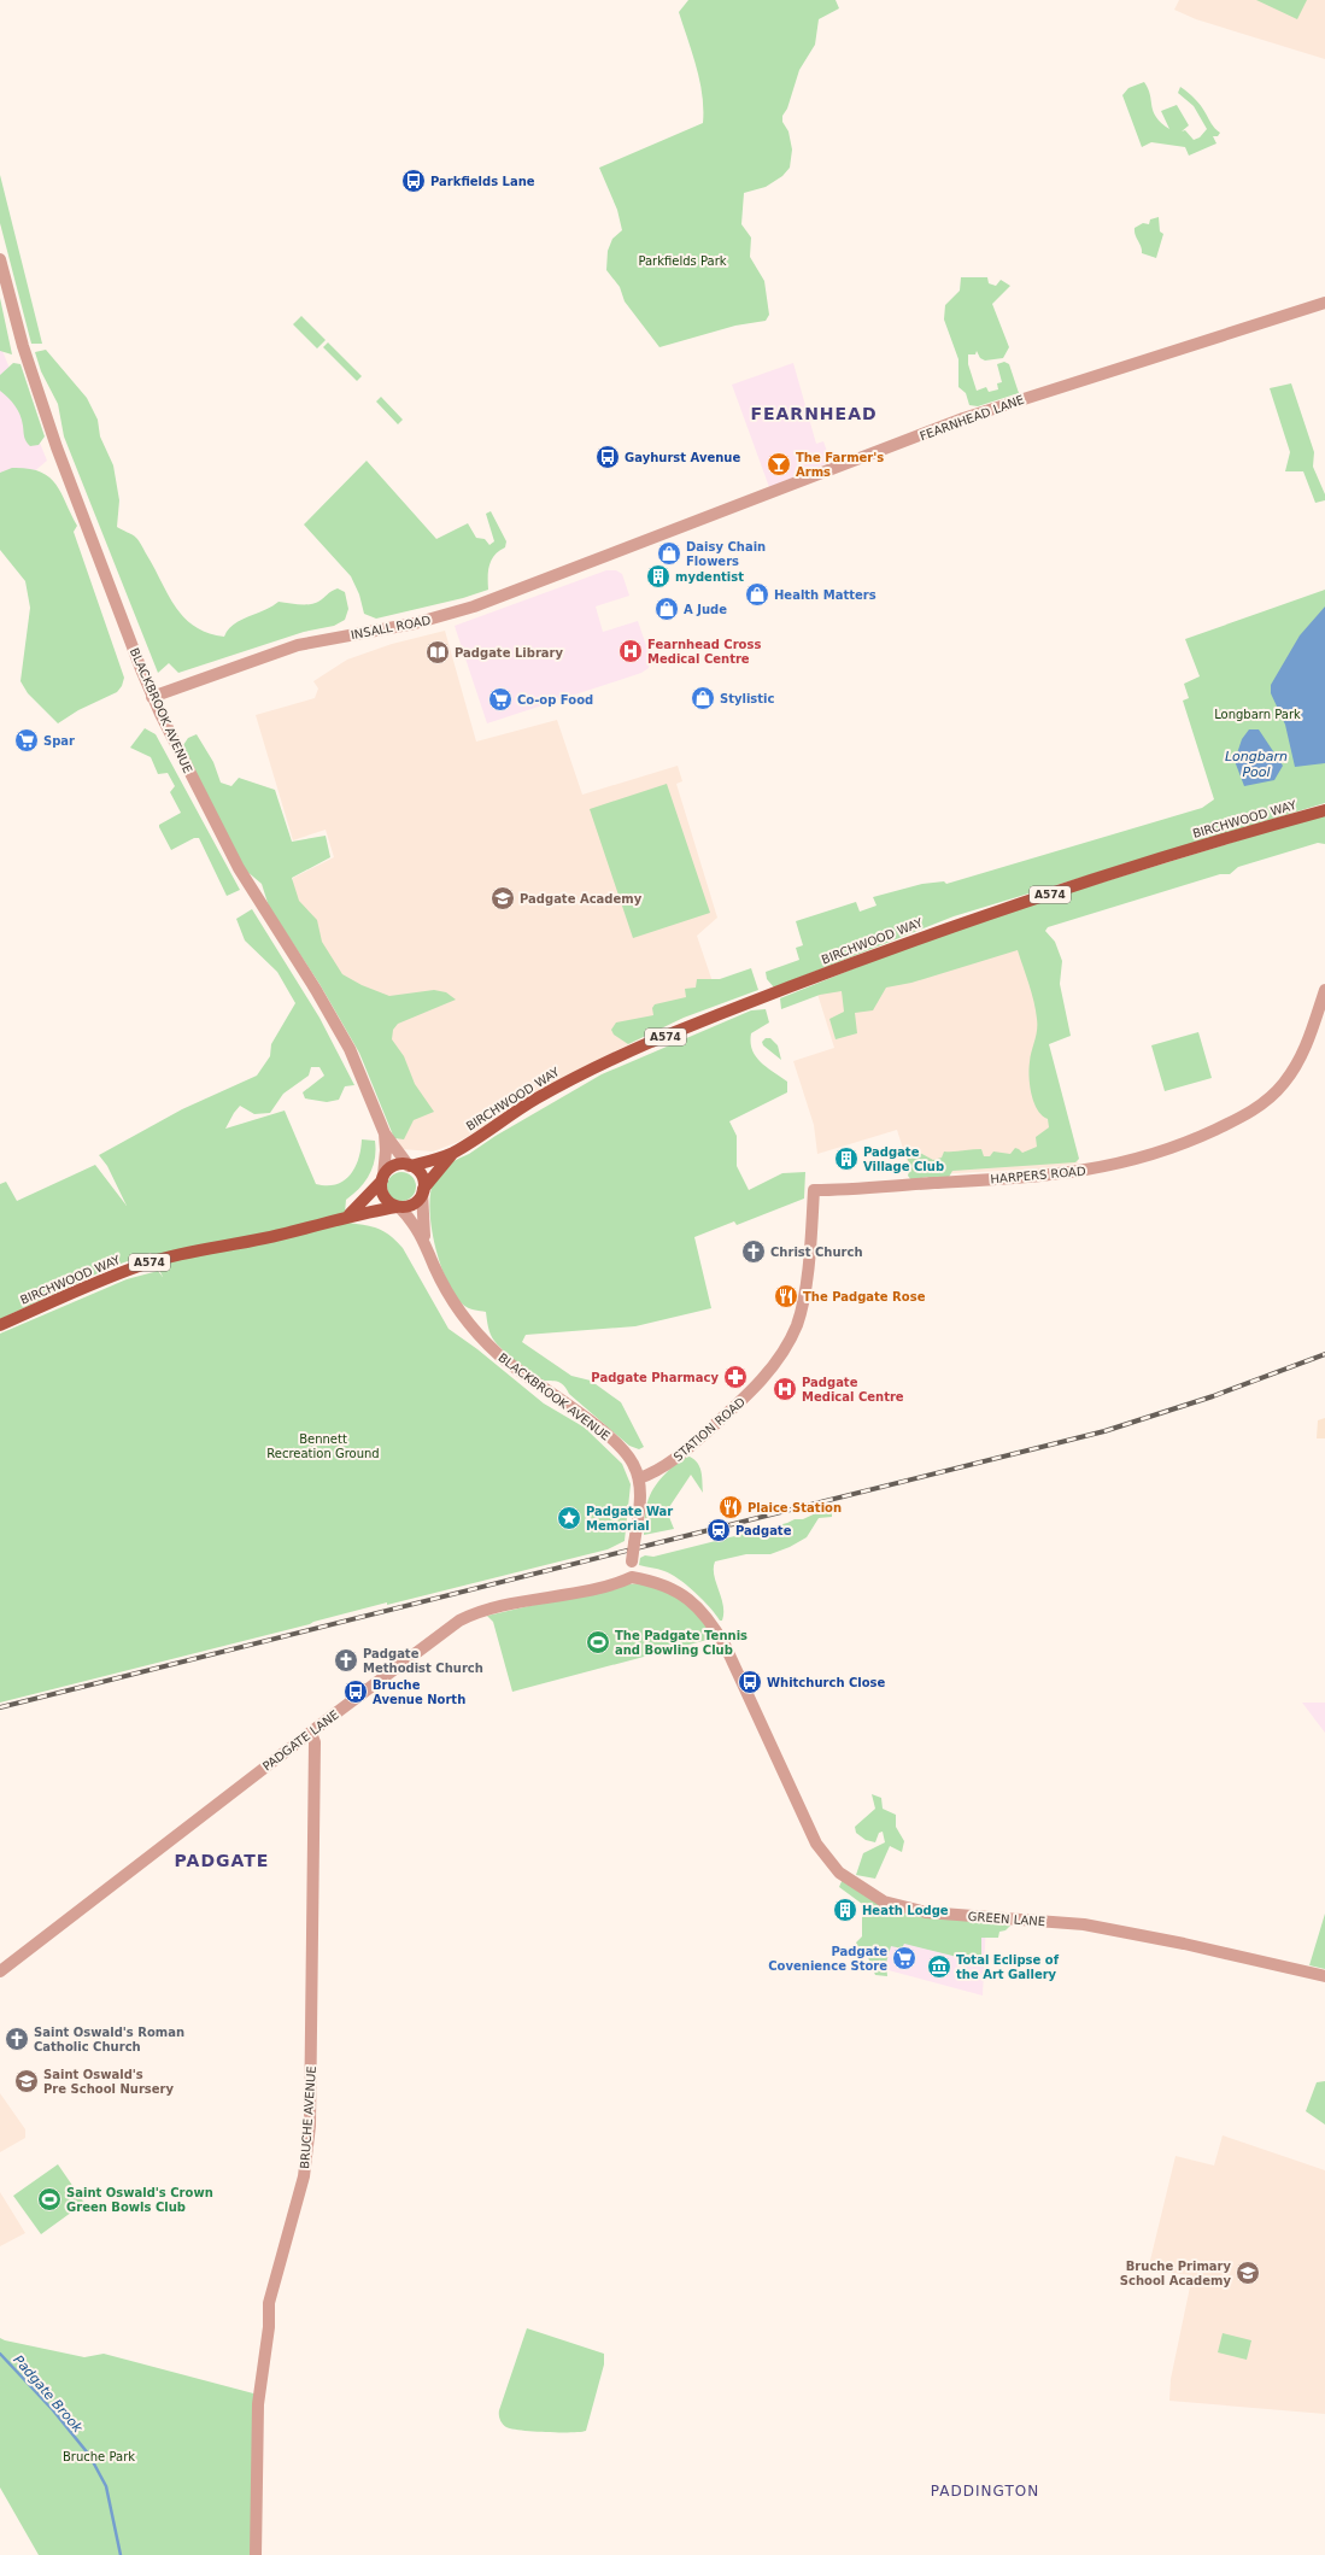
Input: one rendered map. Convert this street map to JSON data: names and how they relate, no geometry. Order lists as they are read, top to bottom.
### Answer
{
  "streets": {
    "main road": ["BIRCHWOOD WAY", "A574"],
    "street": [
      "FEARNHEAD LANE",
      "INSALL ROAD",
      "BLACKBROOK AVENUE",
      "HARPERS ROAD",
      "STATION ROAD",
      "PADGATE LANE",
      "GREEN LANE",
      "BRUCHE AVENUE"
    ]
  },
  "crossings": [
    ["FEARNHEAD LANE", "INSALL ROAD"],
    ["INSALL ROAD", "BLACKBROOK AVENUE"],
    ["BLACKBROOK AVENUE", "BIRCHWOOD WAY"],
    ["BLACKBROOK AVENUE", "A574"],
    ["BLACKBROOK AVENUE", "STATION ROAD"],
    ["BIRCHWOOD WAY", "A574"],
    ["HARPERS ROAD", "STATION ROAD"],
    ["PADGATE LANE", "GREEN LANE"],
    ["PADGATE LANE", "BRUCHE AVENUE"]
  ],
  "districts": ["FEARNHEAD", "PADGATE", "PADDINGTON"],
  "water": ["Longbarn Pool", "Padgate Brook"],
  "parks": [
    "Parkfields Park",
    "Longbarn Park",
    "Bennett Recreation Ground",
    "Bruche Park"
  ],
  "places": {
    "bus stop": [
      "Parkfields Lane",
      "Gayhurst Avenue",
      "Whitchurch Close",
      "Bruche Avenue North"
    ],
    "bar": ["The Farmer's Arms"],
    "shop": [
      "Daisy Chain Flowers",
      "Health Matters",
      "A Jude",
      "Stylistic"
    ],
    "building": ["mydentist", "Padgate Village Club", "Heath Lodge"],
    "hospital": ["Fearnhead Cross Medical Centre", "Padgate Medical Centre"],
    "library": ["Padgate Library"],
    "supermarket": ["Co-op Food", "Spar", "Padgate Covenience Store"],
    "school or university": ["Padgate Academy", "Saint Oswald's Pre School Nursery", "Bruche Primary School Academy"],
    "church": ["Christ Church", "Padgate Methodist Church", "Saint Oswald's Roman Catholic Church"],
    "restaurant": ["The Padgate Rose", "Plaice Station"],
    "pharmacy": ["Padgate Pharmacy"],
    "place": ["Padgate War Memorial"],
    "station": ["Padgate"],
    "sports": ["The Padgate Tennis and Bowling Club", "Saint Oswald's Crown Green Bowls Club"],
    "museum": ["Total Eclipse of the Art Gallery"]
  }
}
